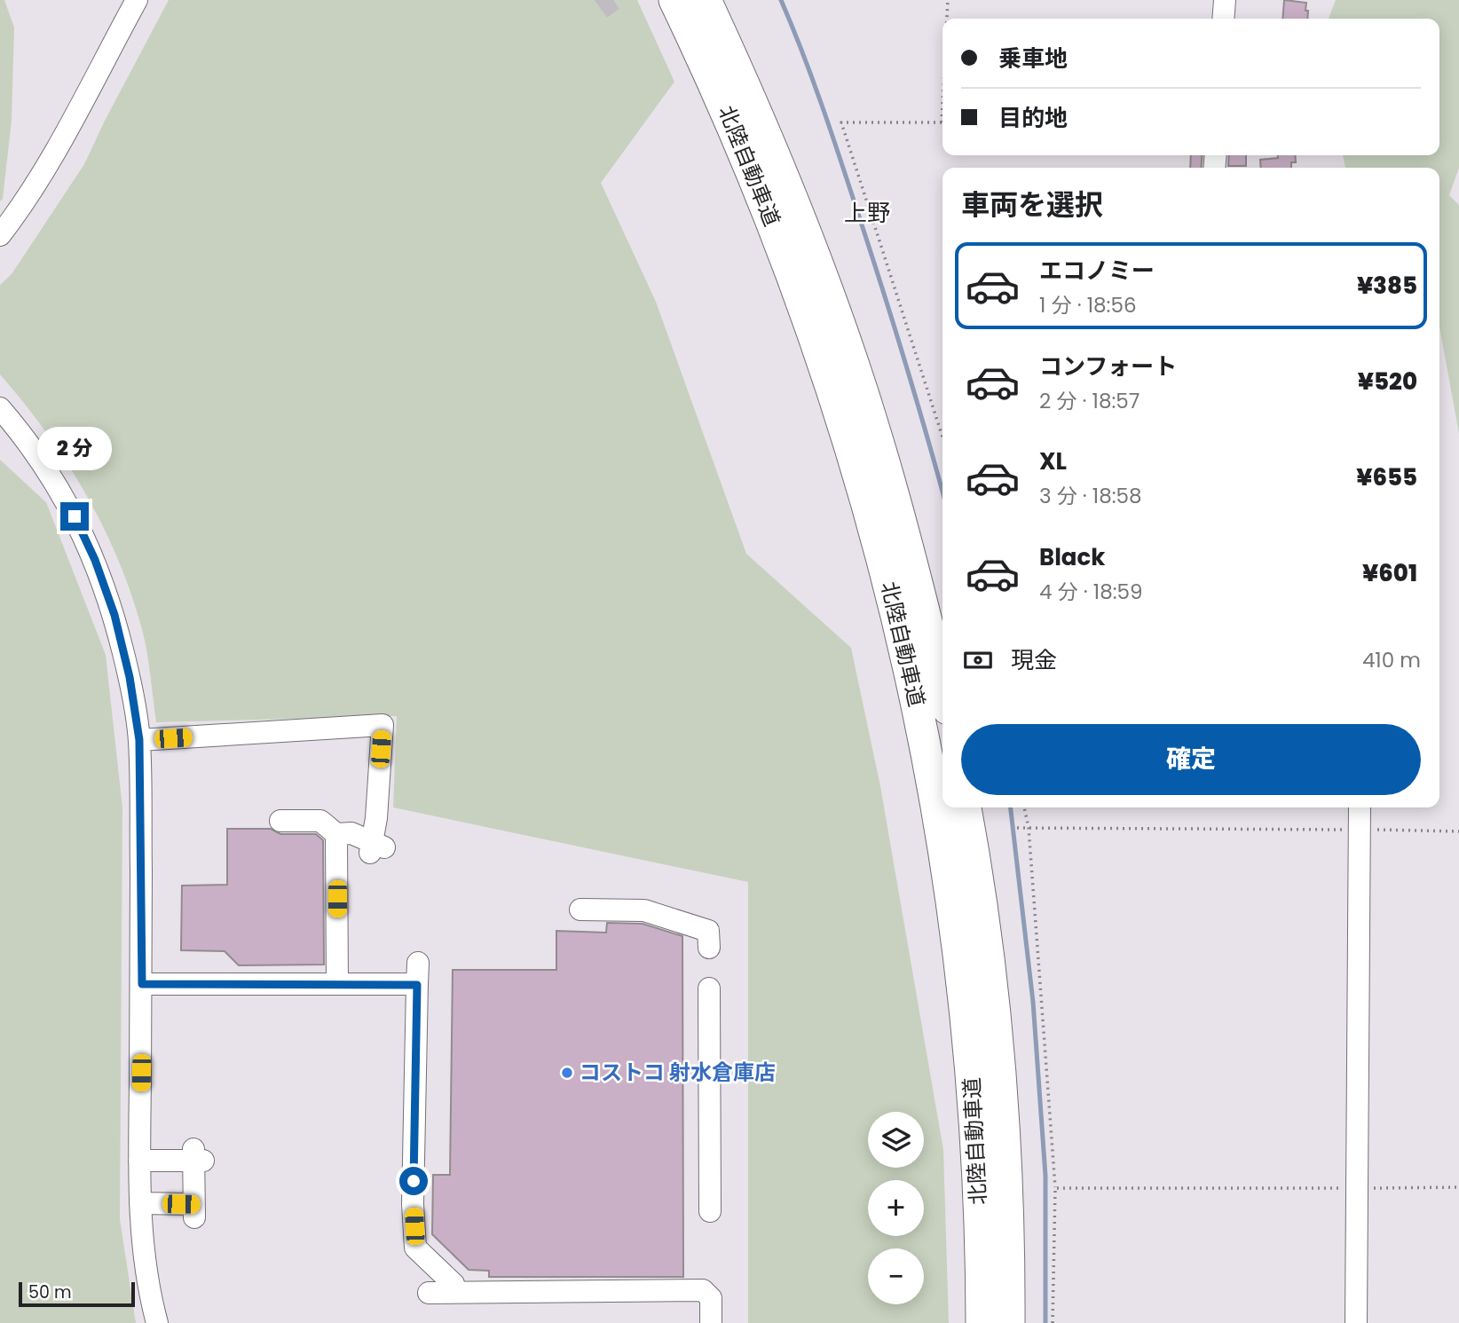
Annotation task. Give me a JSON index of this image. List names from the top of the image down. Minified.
{"streets":{"highway":["北陸自動車道"]},"districts":["上野"],"places":["コストコ 射水倉庫店"],"scale_bar":"50 m","page":{"banner":["乗車地","目的地"],"heading":"車両を選択","list":[{"name":"エコノミー","note":"1 分 · 18:56","value":"¥385"},{"name":"コンフォート","note":"2 分 · 18:57","value":"¥520"},{"name":"XL","note":"3 分 · 18:58","value":"¥655"},{"name":"Black","note":"4 分 · 18:59","value":"¥601"}],"bubble":"2 分","pay":["現金","410 m"],"buttons":"確定","map_buttons":["+","−"],"scale":"50 m"}}
